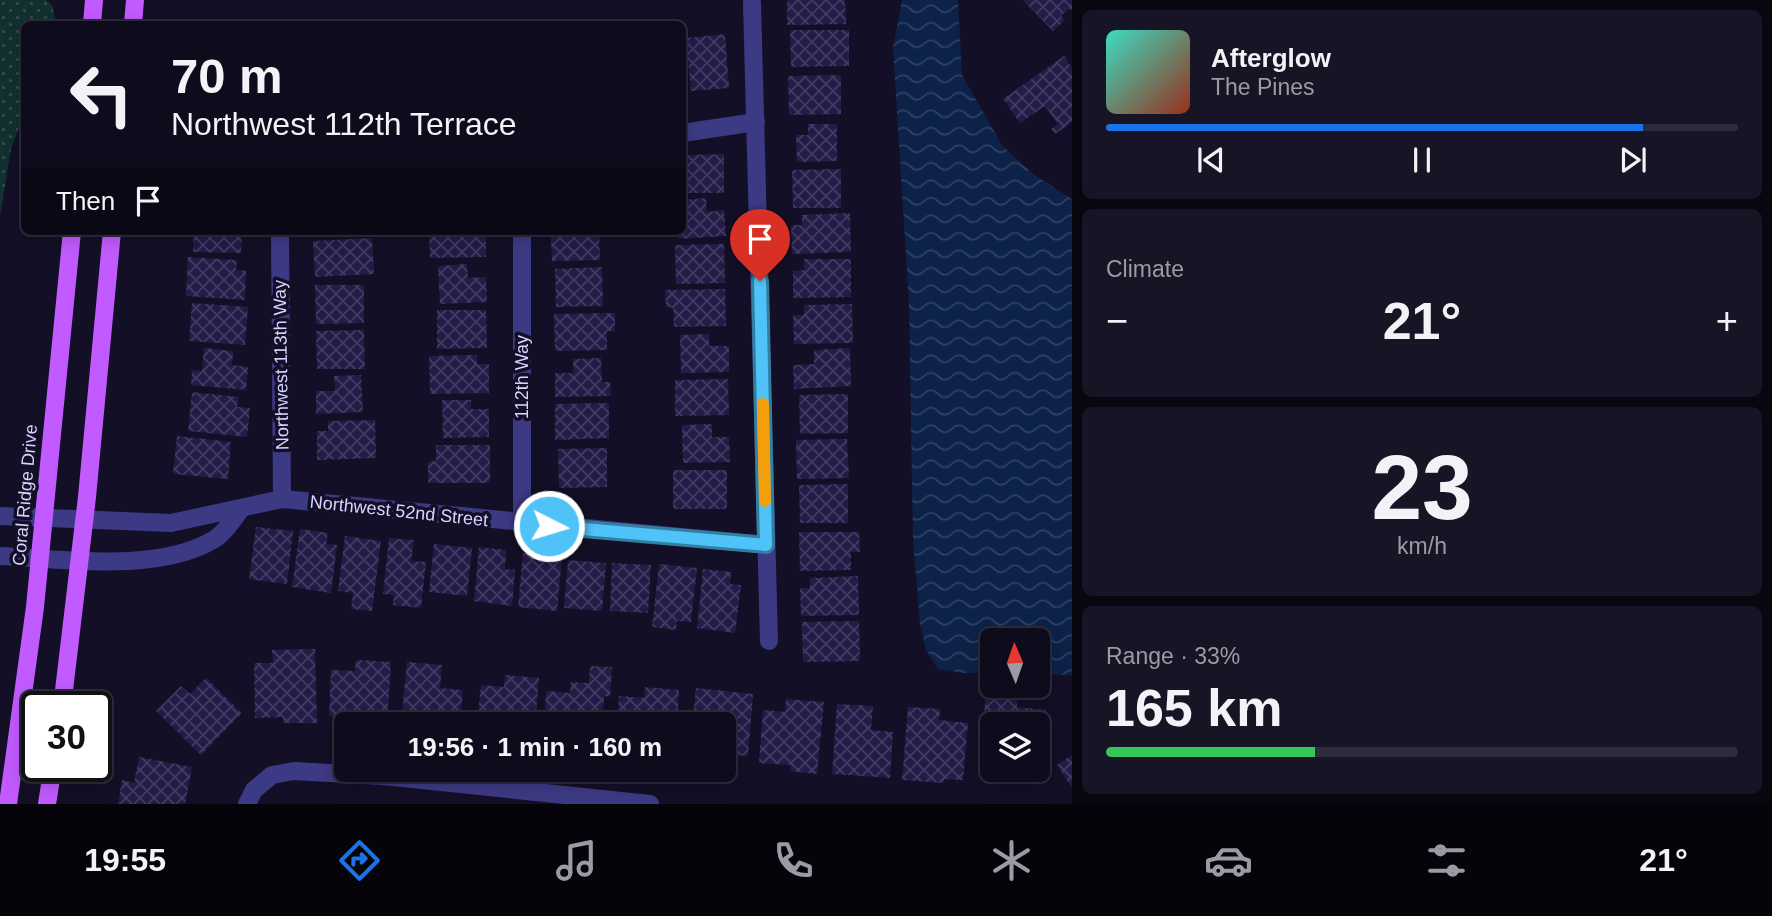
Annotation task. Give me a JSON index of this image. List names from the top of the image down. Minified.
{"streets":{"main road":["Coral Ridge Drive"],"street":["Northwest 113th Way","112th Way","Northwest 52nd Street"]},"crossings":[["Northwest 113th Way","Northwest 52nd Street"],["112th Way","Northwest 52nd Street"],["Coral Ridge Drive","Northwest 52nd Street"]],"north":"top","page":{"turn":["70 m","Northwest 112th Terrace"],"song":["Afterglow","The Pines"],"then":"Then","tile":["Climate",["23","km/h"],["Range · 33%","165 km"]],"heat":["−","21°","+"],"limit":"30","trip":"19:56 · 1 min · 160 m","tabs":["19:55","21°"]}}
